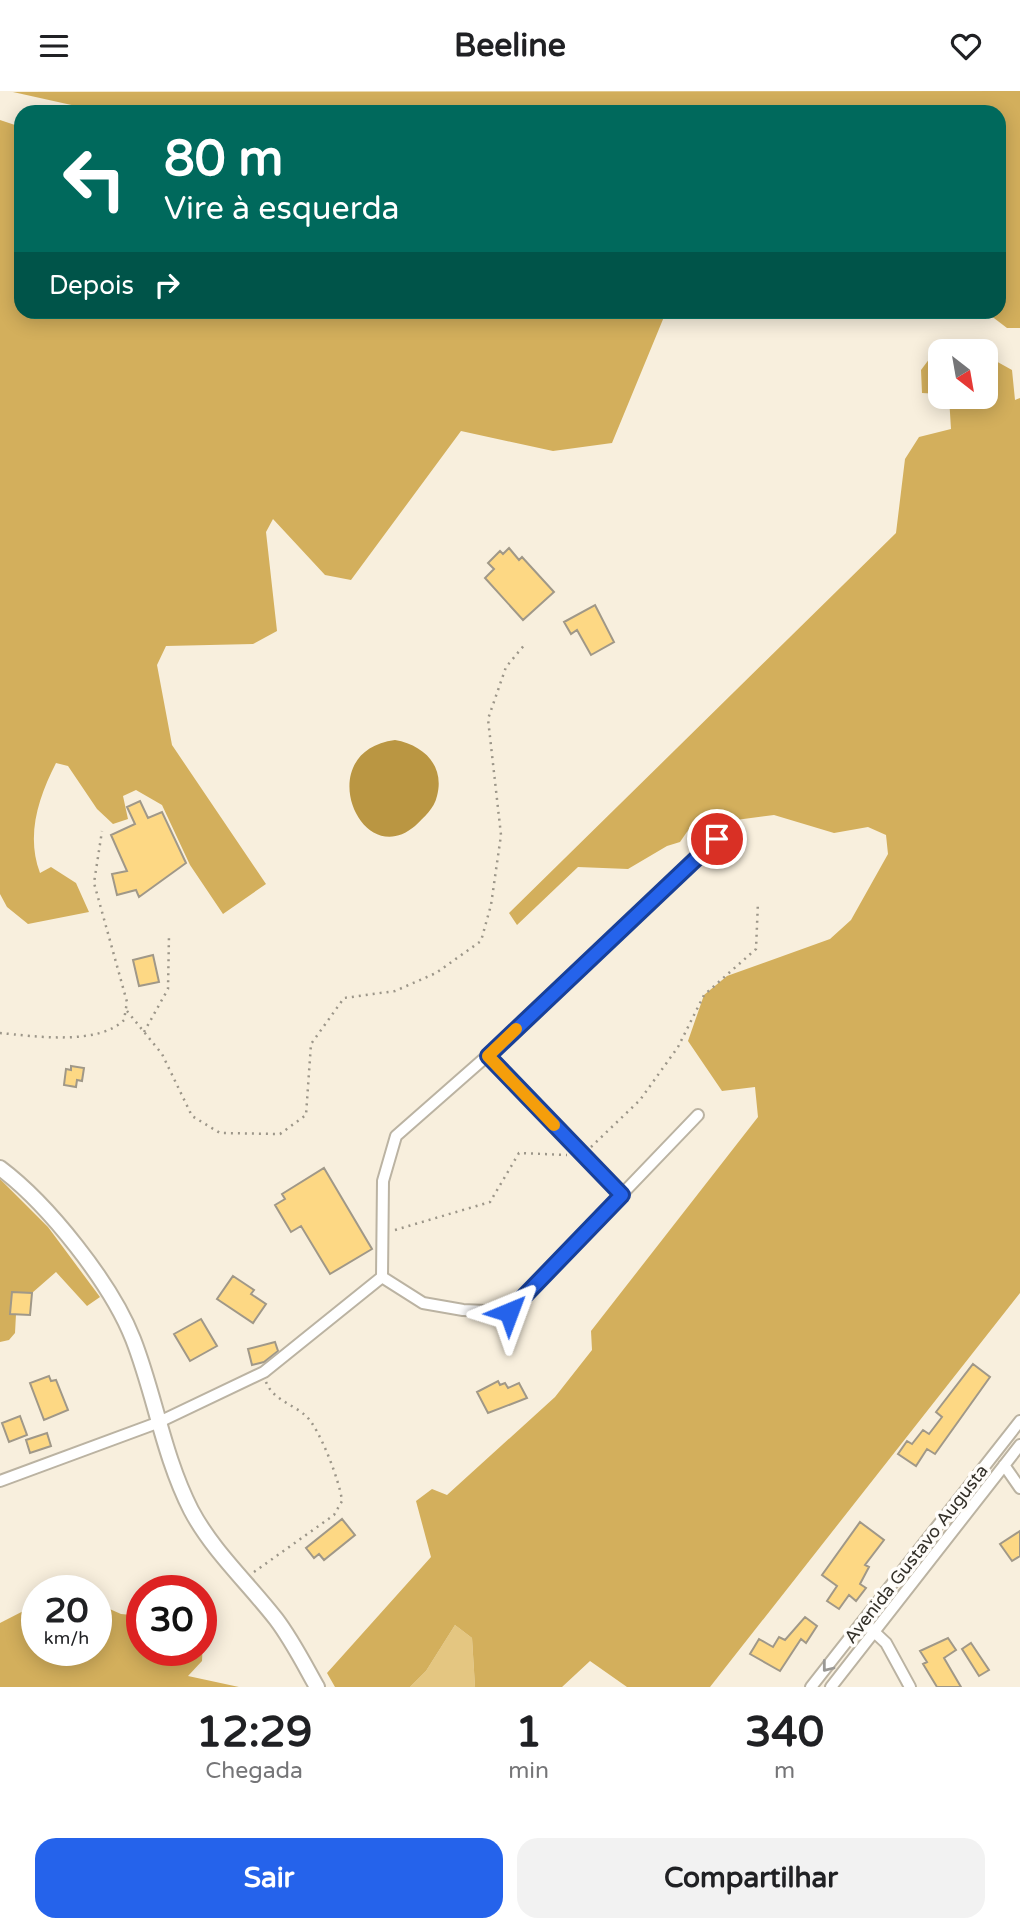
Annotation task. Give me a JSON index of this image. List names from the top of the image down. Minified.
{"streets":{"street":["Avenida Gustavo Augusta"]},"north":"bottom right","page":{"header":"Beeline","turn":["80 m","Vire à esquerda"],"then":"Depois","speed":"20 km/h","limit":"30","eta":["12:29","Chegada","1","min","340","m"],"buttons":["Sair","Compartilhar"]}}
